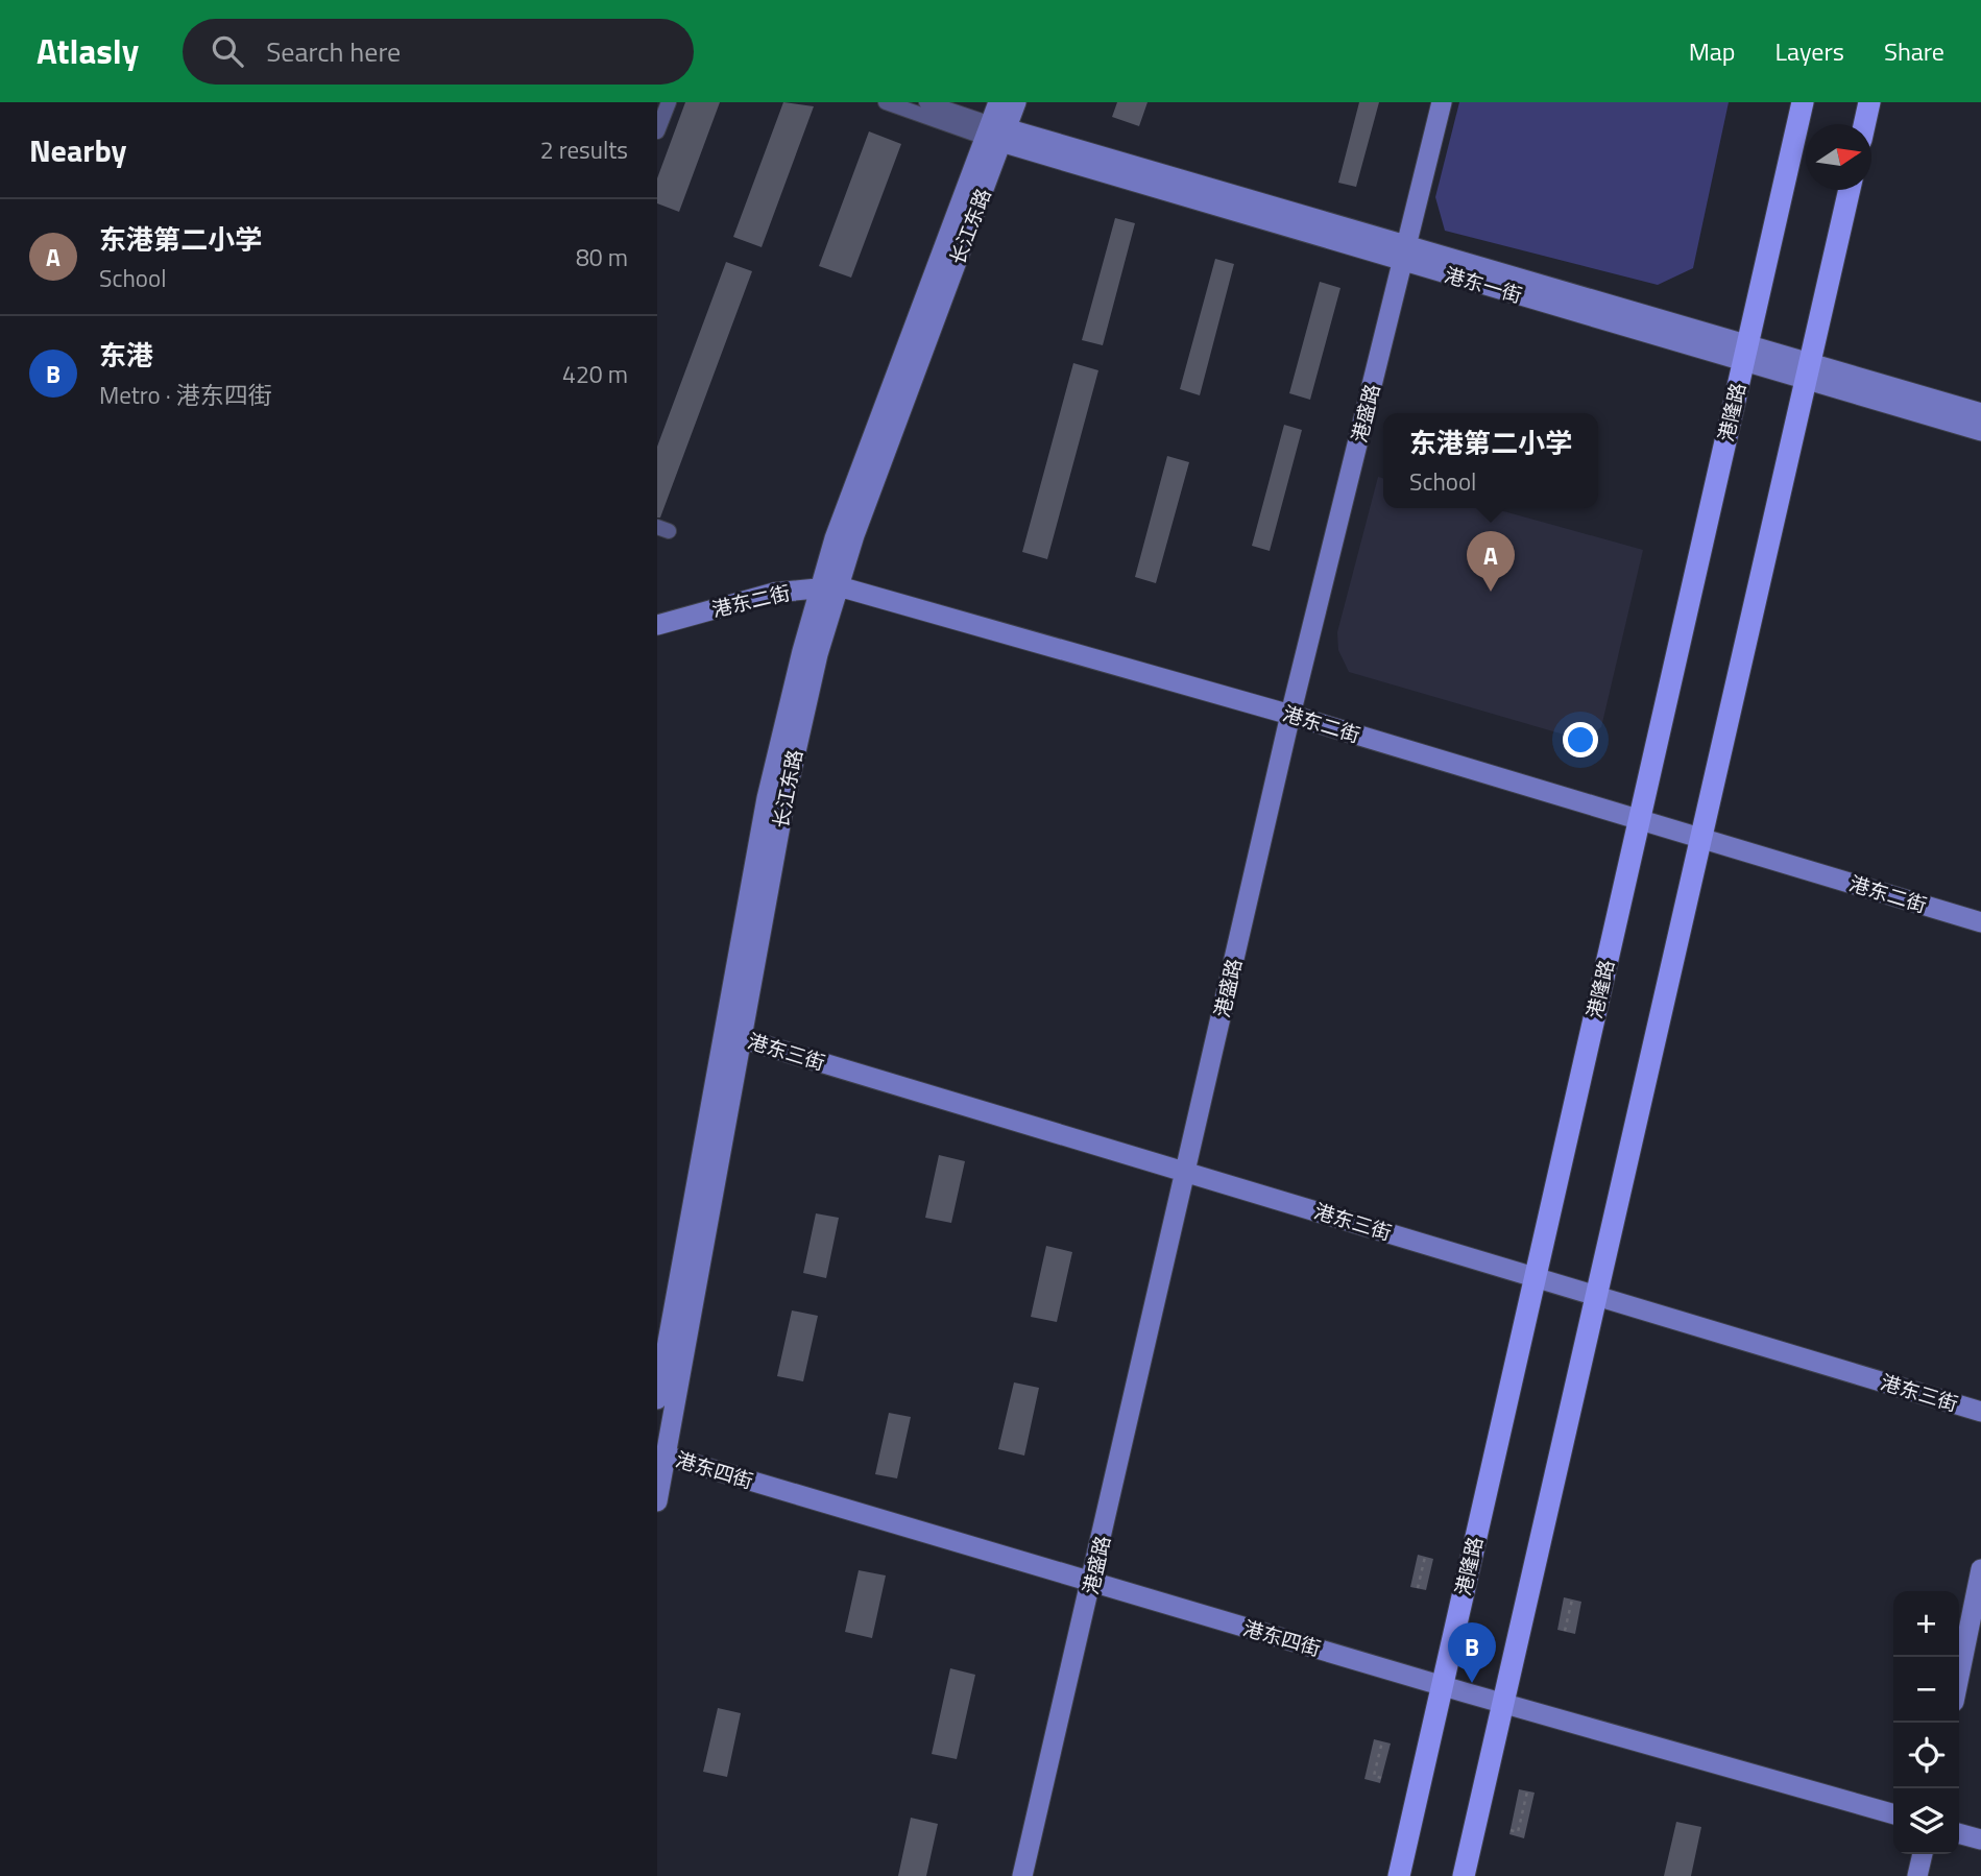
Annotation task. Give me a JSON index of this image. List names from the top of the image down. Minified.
{"streets":{"main road":["港隆路"],"street":["长江东路","港东一街","港盛路","港东二街","港东三街","港东四街"]},"crossings":[["长江东路","港东一街"],["长江东路","港东二街"],["长江东路","港东三街"],["长江东路","港东四街"],["港东一街","港隆路"],["港东一街","港盛路"],["港隆路","港东二街"],["港隆路","港东三街"],["港隆路","港东四街"],["港盛路","港东二街"],["港盛路","港东三街"],["港盛路","港东四街"]],"north":"right","page":{"header":"Atlasly","search":"Search here","nav":["Map","Layers","Share"],"heading":["Nearby","2 results"],"list":[{"mark":"A","name":"东港第二小学","note":"School","value":"80 m"},{"mark":"B","name":"东港","note":"Metro · 港东四街","value":"420 m"}],"popup":["东港第二小学","School"],"pins":["A","B"],"map_buttons":["+","−"]}}
